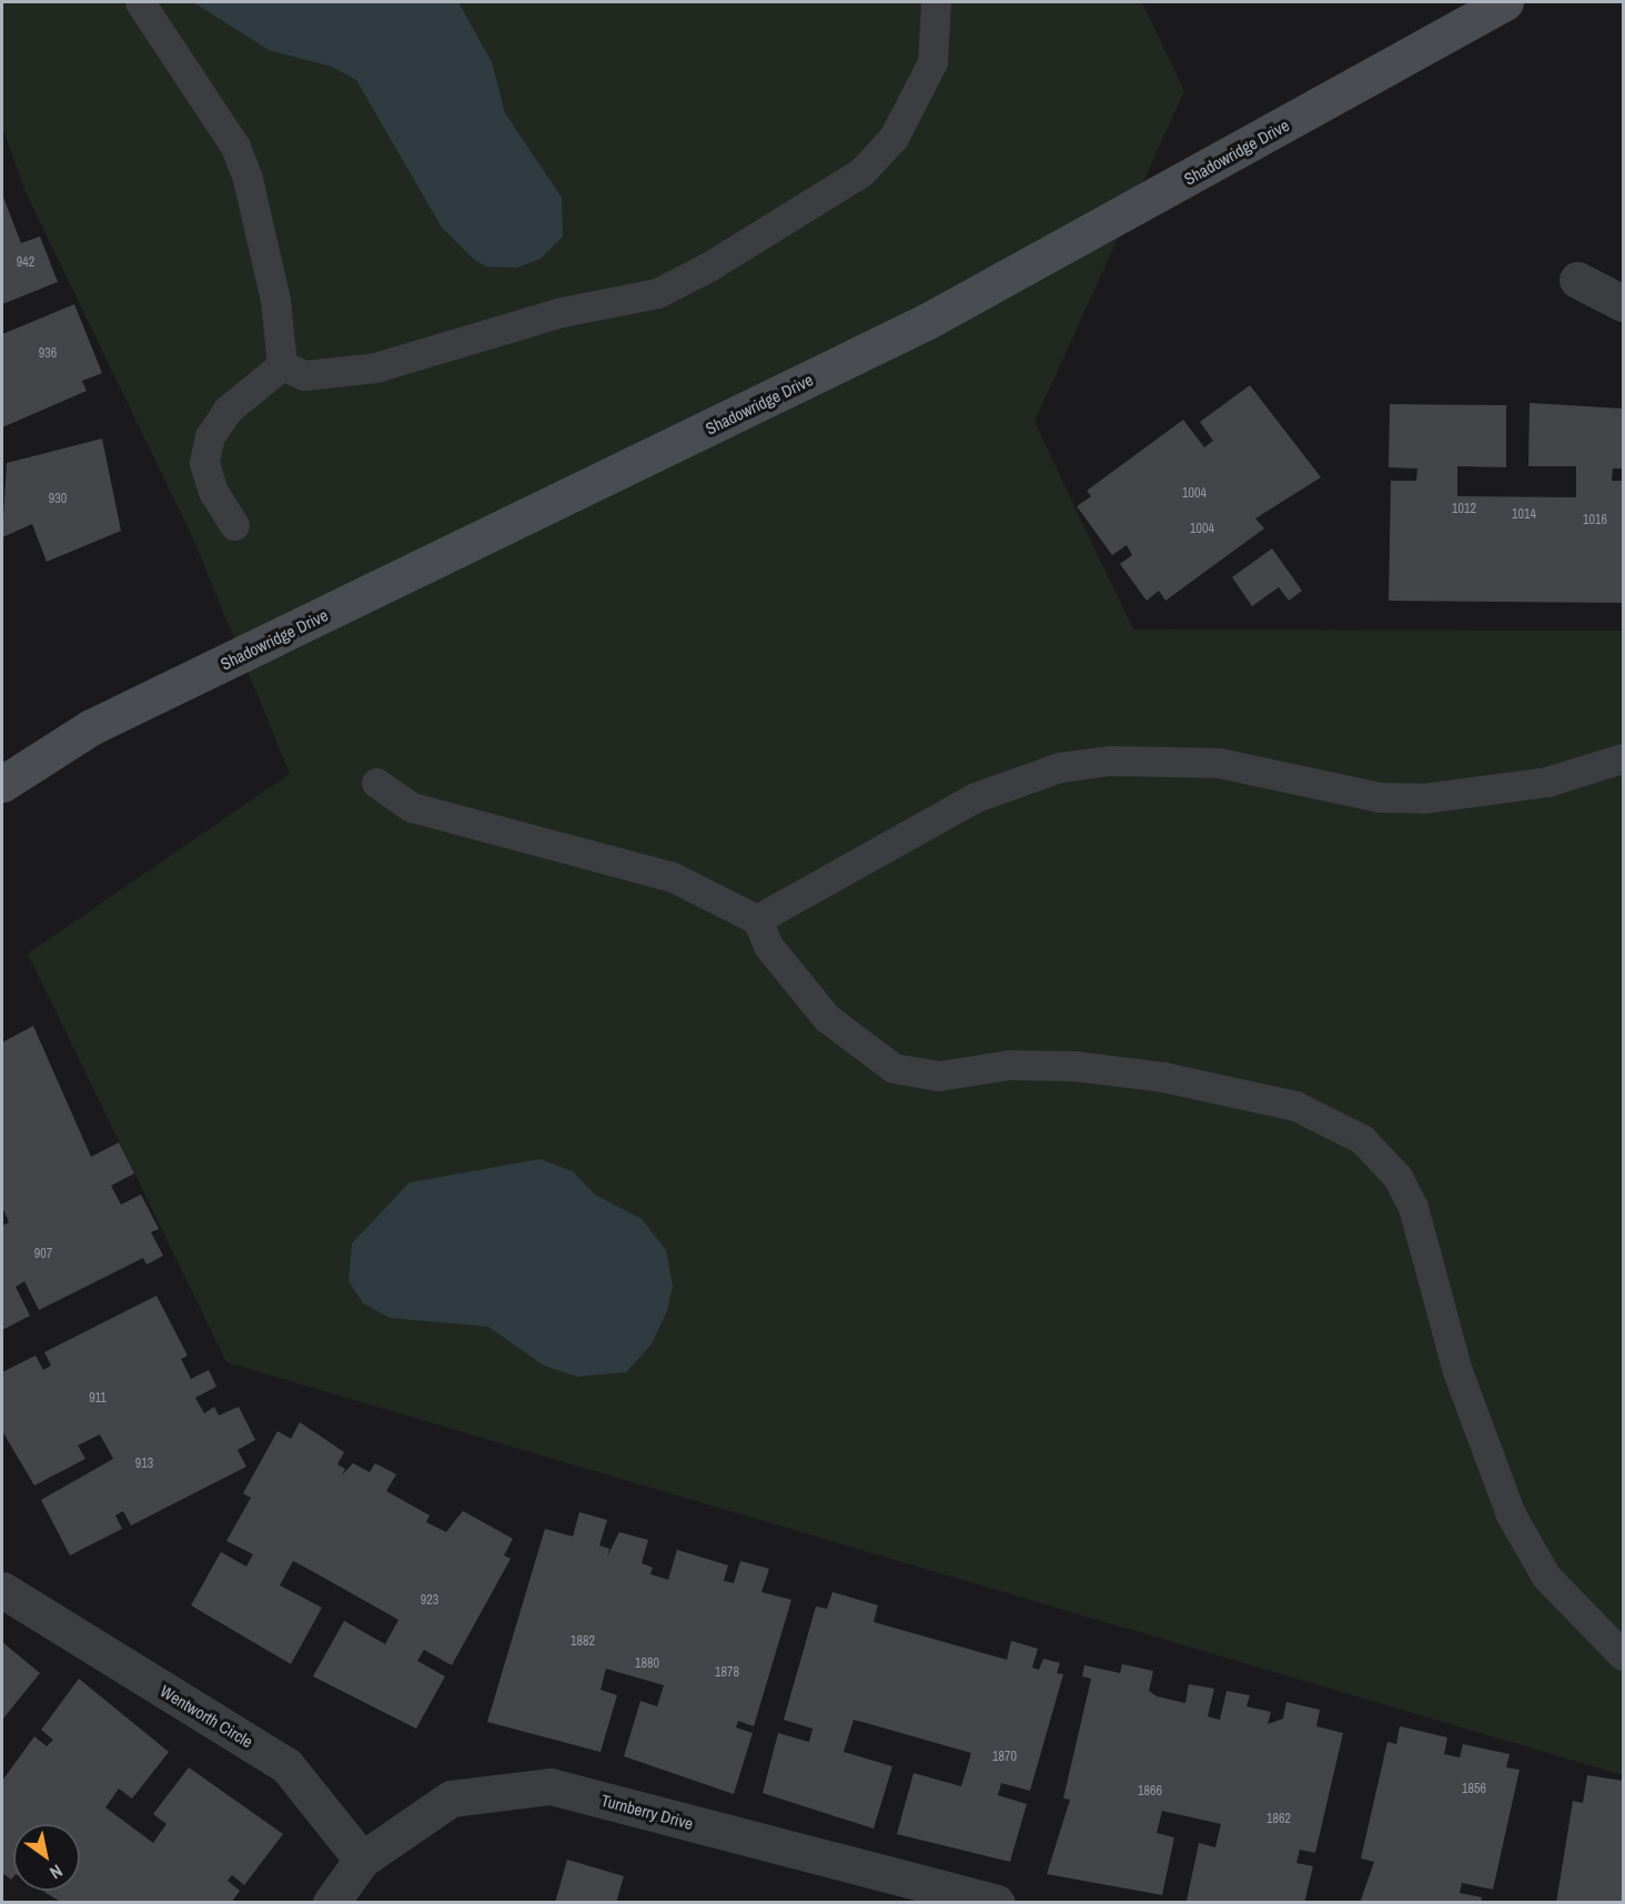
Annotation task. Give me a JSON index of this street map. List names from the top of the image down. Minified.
{"streets":{"main road":["Shadowridge Drive"],"street":["Wentworth Circle","Turnberry Drive"]},"crossings":[["Wentworth Circle","Turnberry Drive"]],"house_numbers":["942","936","1004","930","1012","1014","1016","1004","907","911","913","923","1882","1880","1878","1870","1856","1866","1862"],"north":"bottom right"}
